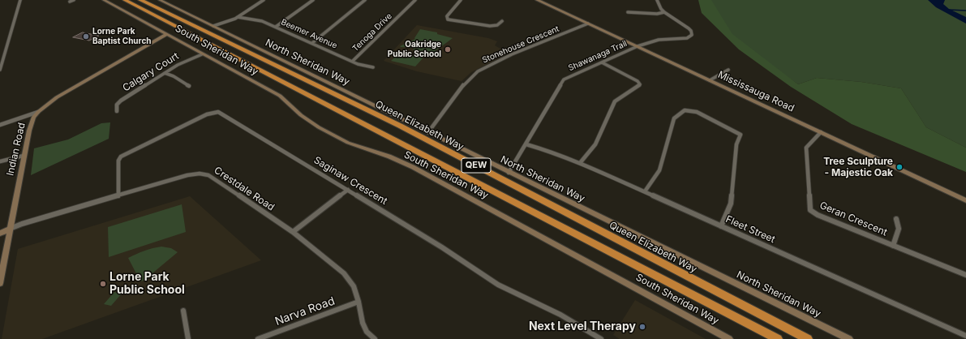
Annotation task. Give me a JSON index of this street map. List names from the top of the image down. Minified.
{"streets":{"highway":["Queen Elizabeth Way","QEW"],"street":["Tenoga Drive","Beemer Avenue","Stonehouse Crescent","South Sheridan Way","Shawanaga Trail","North Sheridan Way","Calgary Court","Mississauga Road","Indian Road","Saginaw Crescent","Crestdale Road","Geran Crescent","Fleet Street","Narva Road"]},"crossings":[["Tenoga Drive","Beemer Avenue"],["Stonehouse Crescent","North Sheridan Way"],["Stonehouse Crescent","Mississauga Road"],["South Sheridan Way","Calgary Court"],["South Sheridan Way","Indian Road"],["Shawanaga Trail","North Sheridan Way"],["Shawanaga Trail","Mississauga Road"],["Shawanaga Trail","Fleet Street"],["Mississauga Road","Geran Crescent"],["Indian Road","Crestdale Road"],["Saginaw Crescent","Crestdale Road"],["Crestdale Road","Narva Road"]],"places":["Lorne Park Baptist Church","Oakridge Public School","Tree Sculpture - Majestic Oak","Lorne Park Public School","Next Level Therapy"]}
